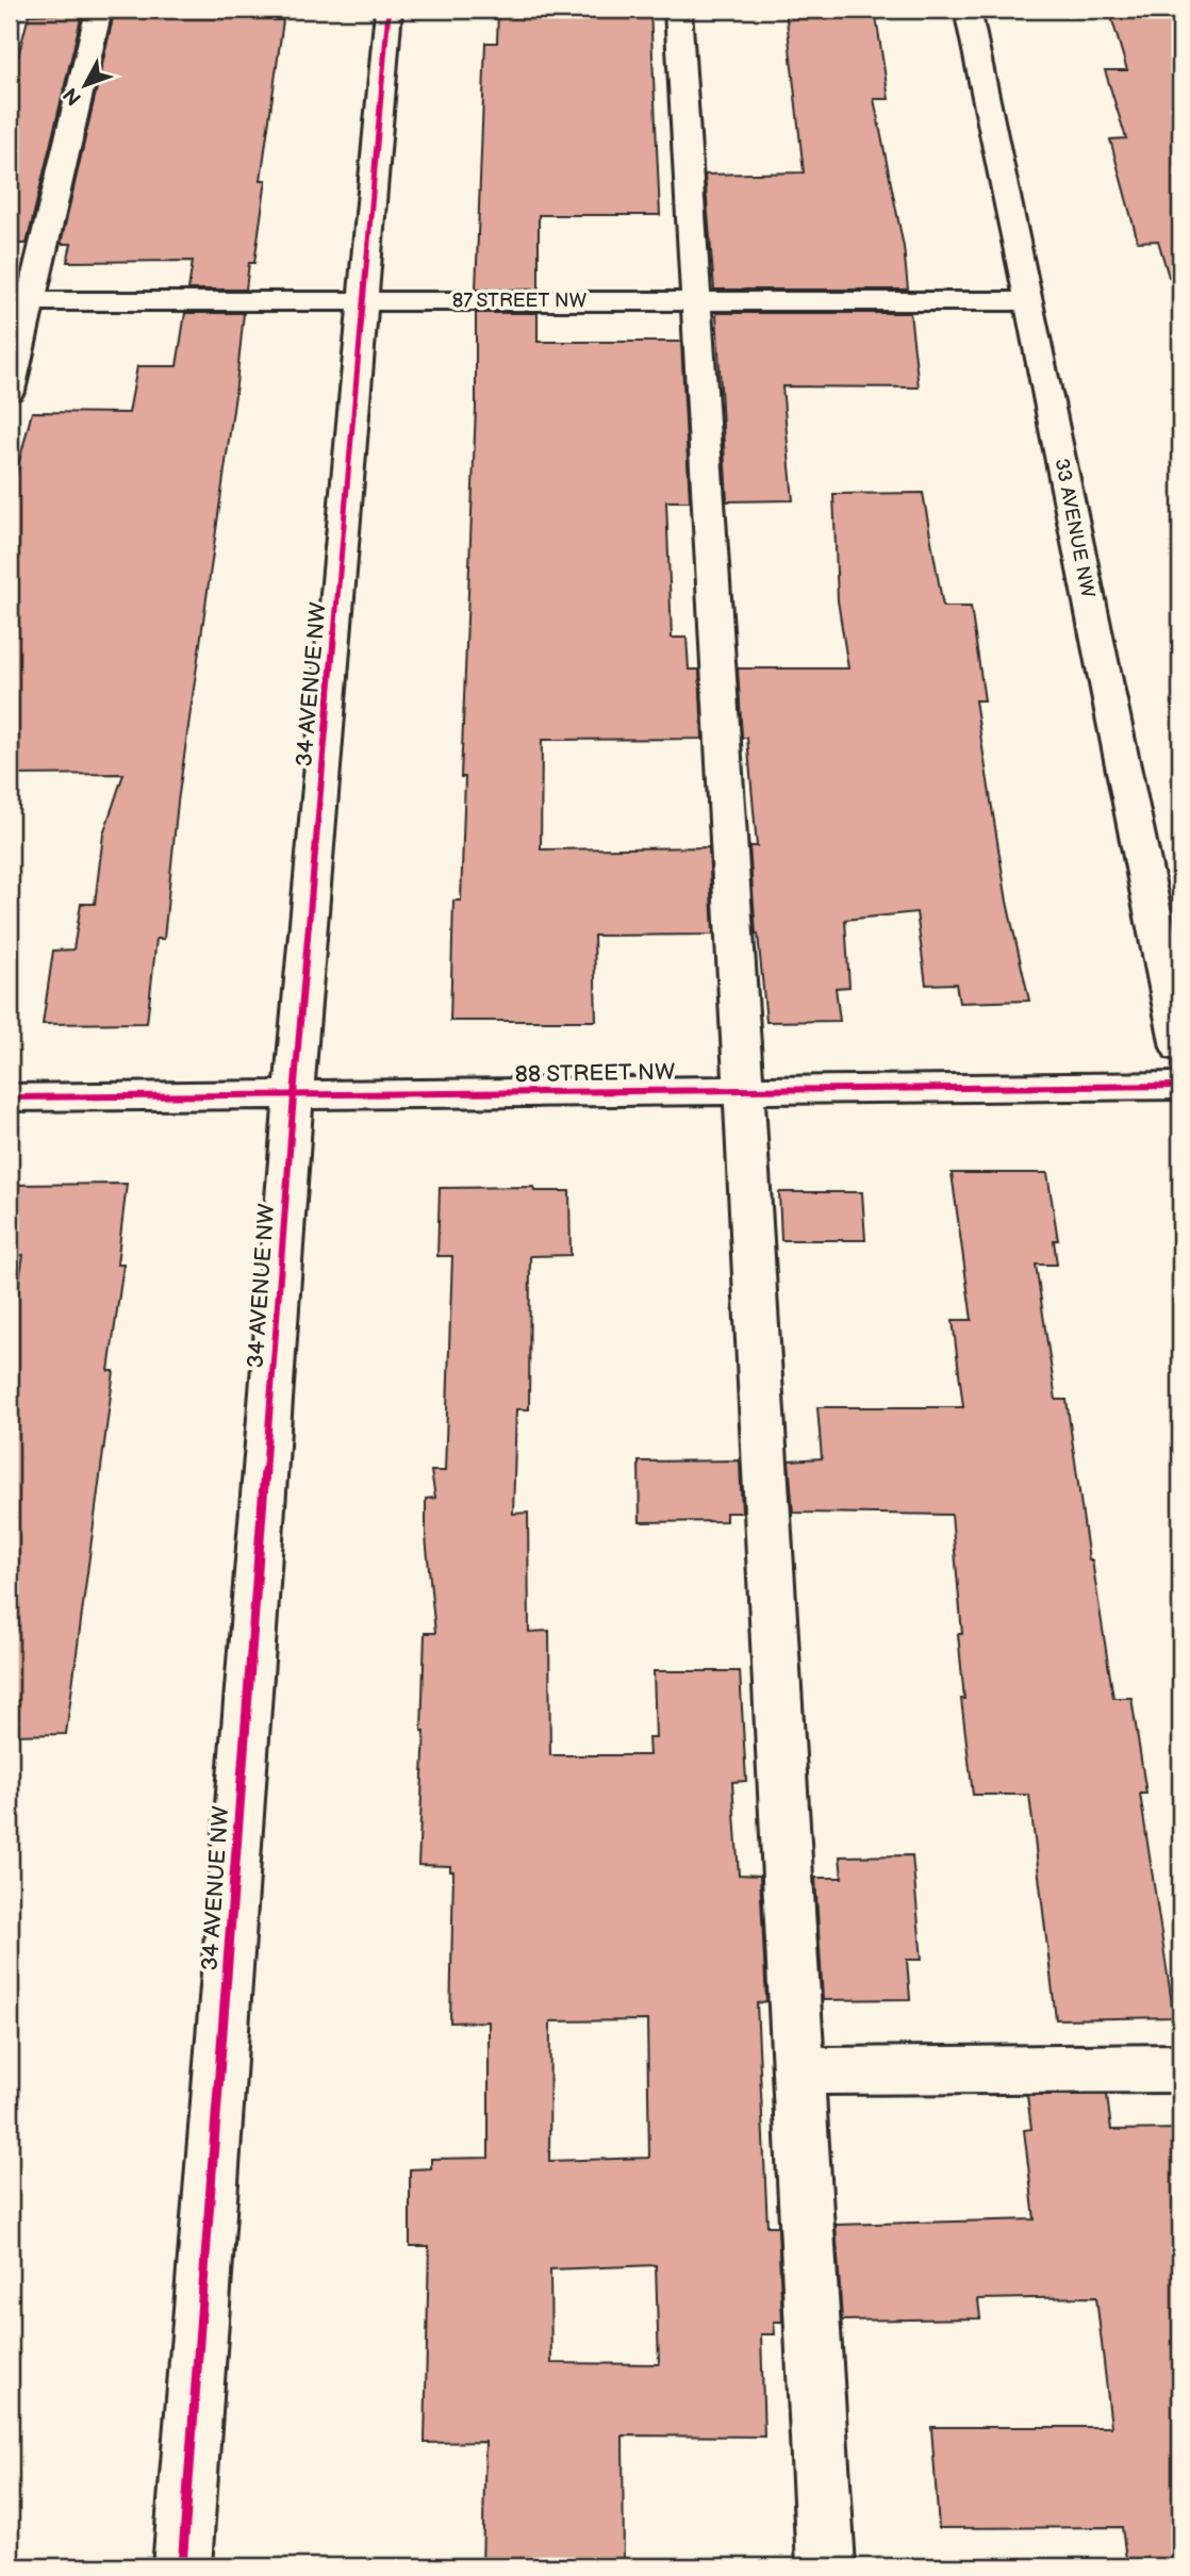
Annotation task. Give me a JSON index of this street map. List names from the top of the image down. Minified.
{"streets":{"street":["87 STREET NW","33 AVENUE NW","34 AVENUE NW","88 STREET NW"]},"crossings":[["87 STREET NW","33 AVENUE NW"],["87 STREET NW","34 AVENUE NW"],["34 AVENUE NW","88 STREET NW"]],"north":"bottom left"}
